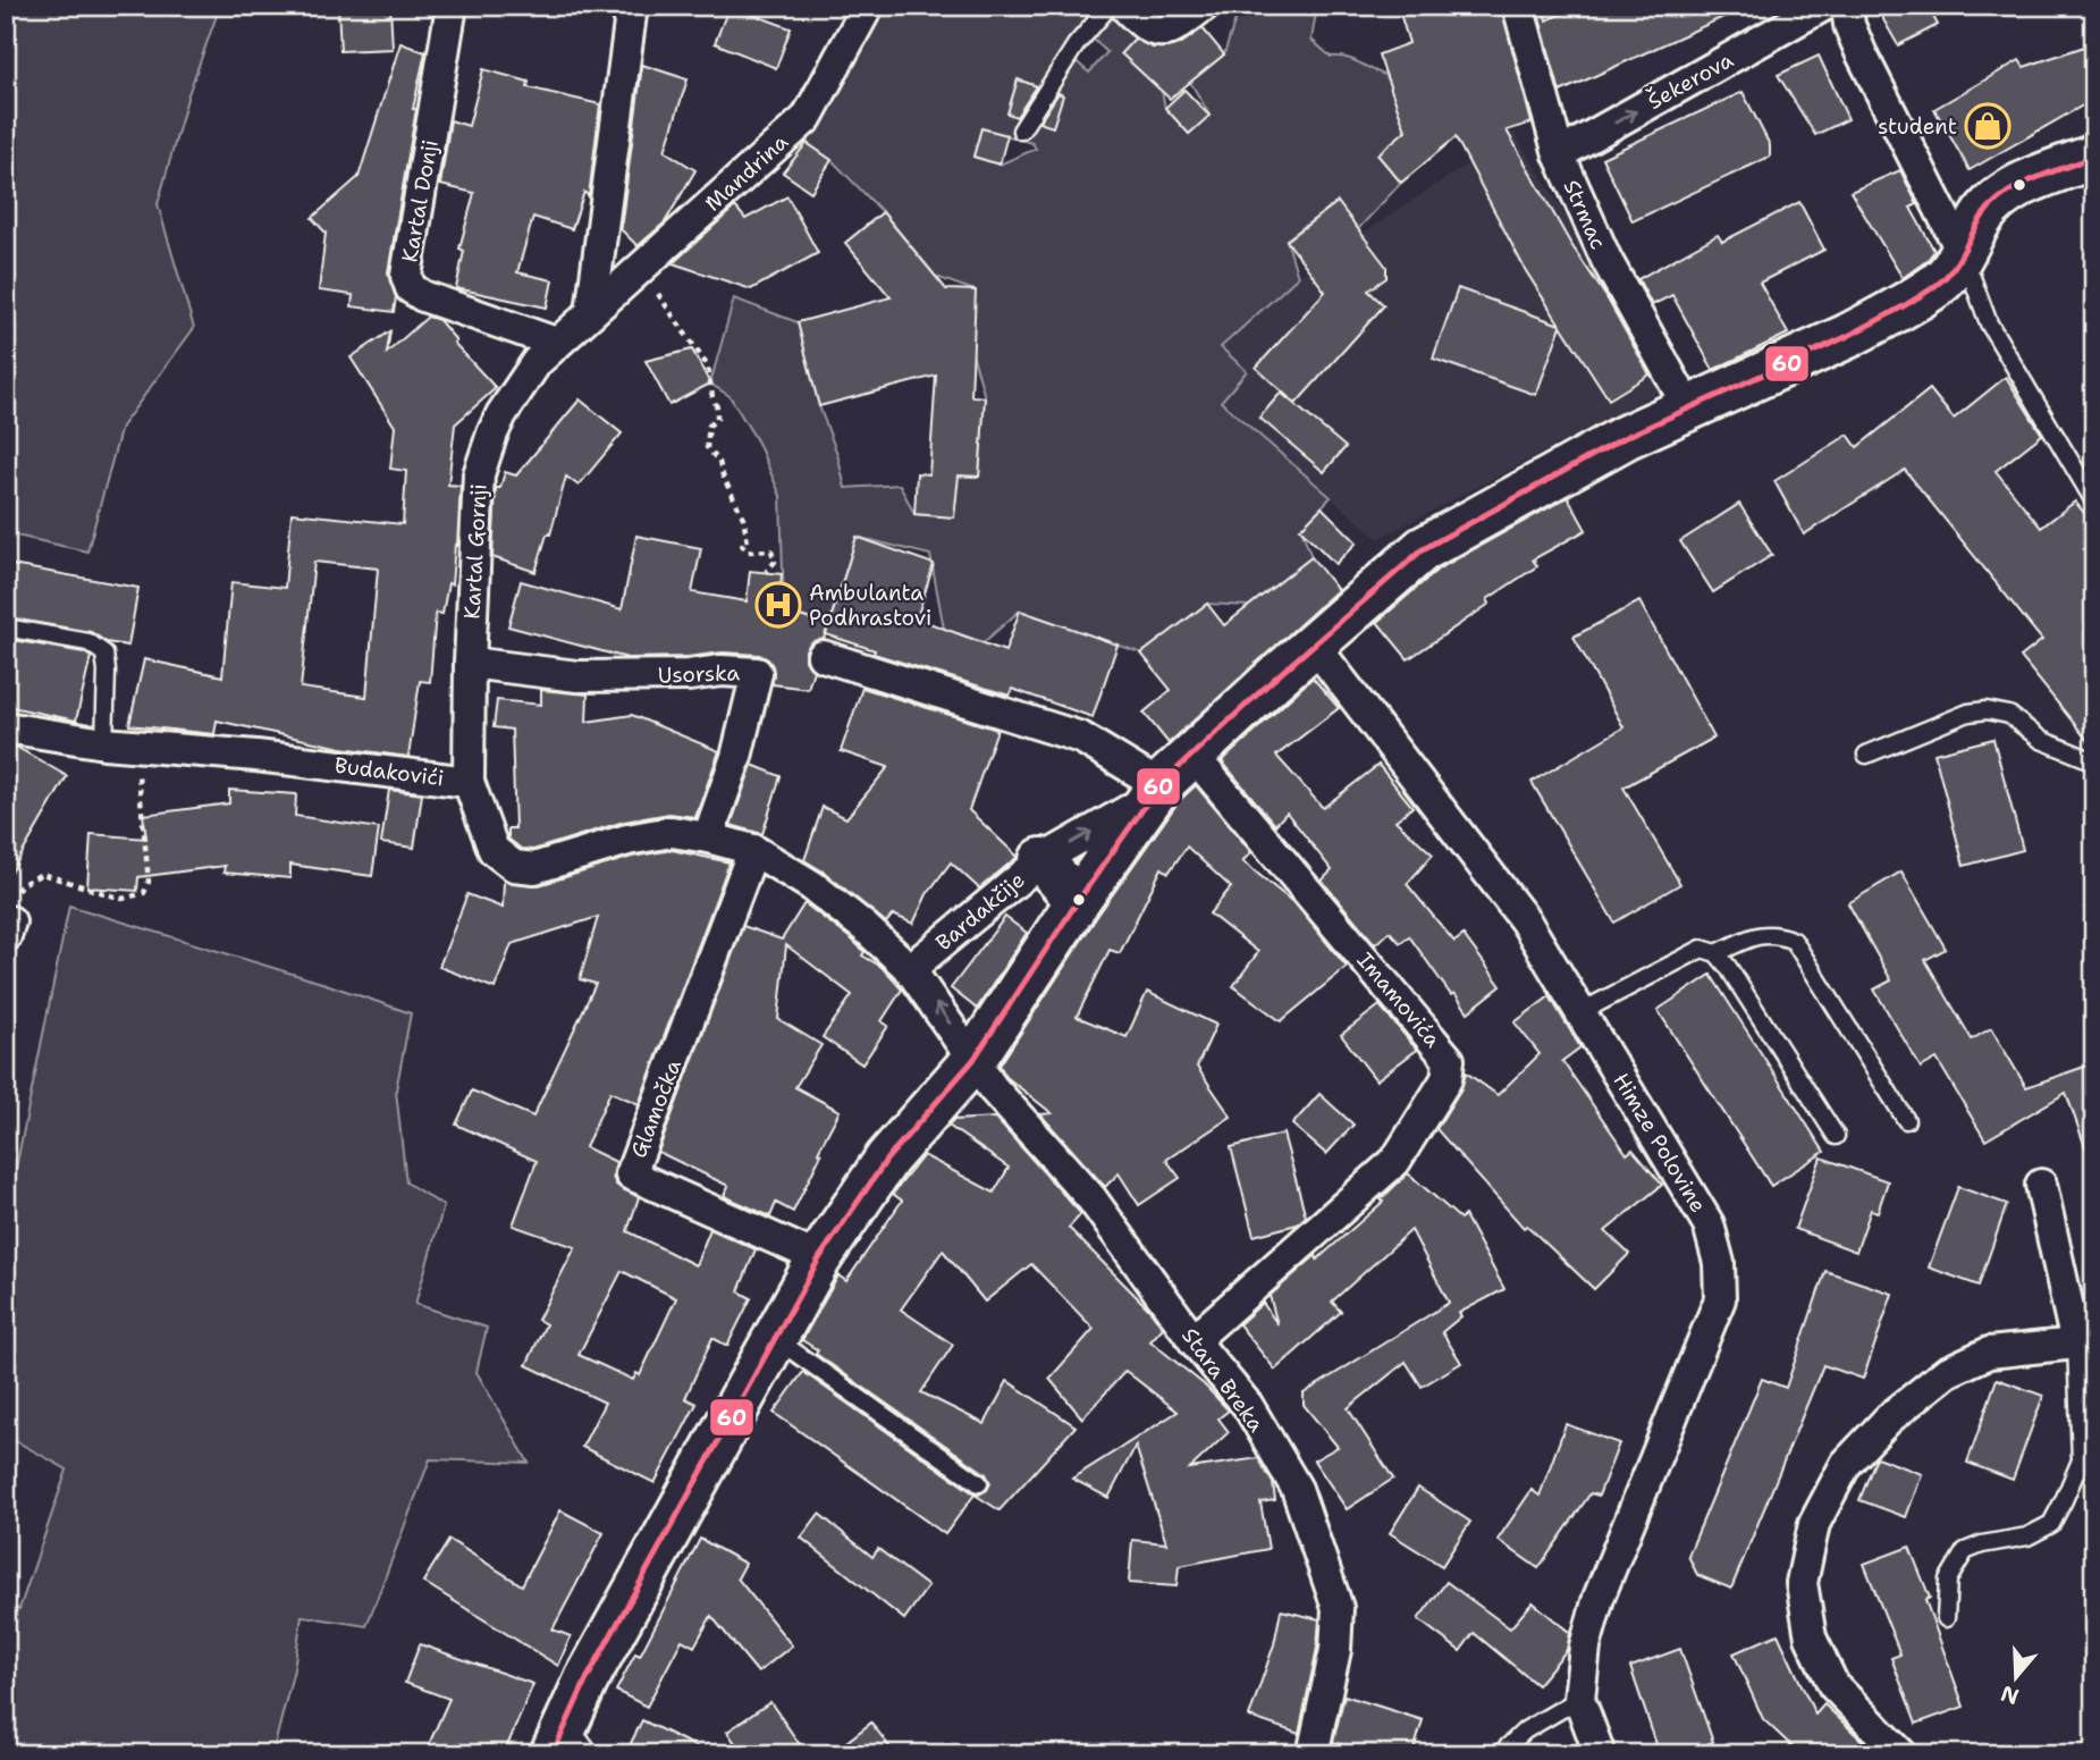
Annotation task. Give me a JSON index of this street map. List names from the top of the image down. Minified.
{"streets":{"street":["Šekerova","Mandrina","Kartal Donji","Strmac","Kartal Gornji","Usorska","Budakovići","Bardakčije","Imamovića","Glamočka","Himze Polovine","Stara Breka"]},"crossings":[["Šekerova","Strmac"],["Mandrina","Kartal Gornji"],["Kartal Donji","Kartal Gornji"],["Strmac","Bardakčije"],["Kartal Gornji","Usorska"],["Kartal Gornji","Budakovići"],["Usorska","Budakovići"],["Budakovići","Bardakčije"],["Budakovići","Glamočka"],["Bardakčije","Imamovića"],["Bardakčije","Glamočka"],["Bardakčije","Himze Polovine"],["Bardakčije","Stara Breka"],["Imamovića","Stara Breka"]],"one_way":["Šekerova"],"places":{"shop":["student"],"hospital":["Ambulanta Podhrastovi"]},"lines":["transit line 60"],"north":"bottom"}
